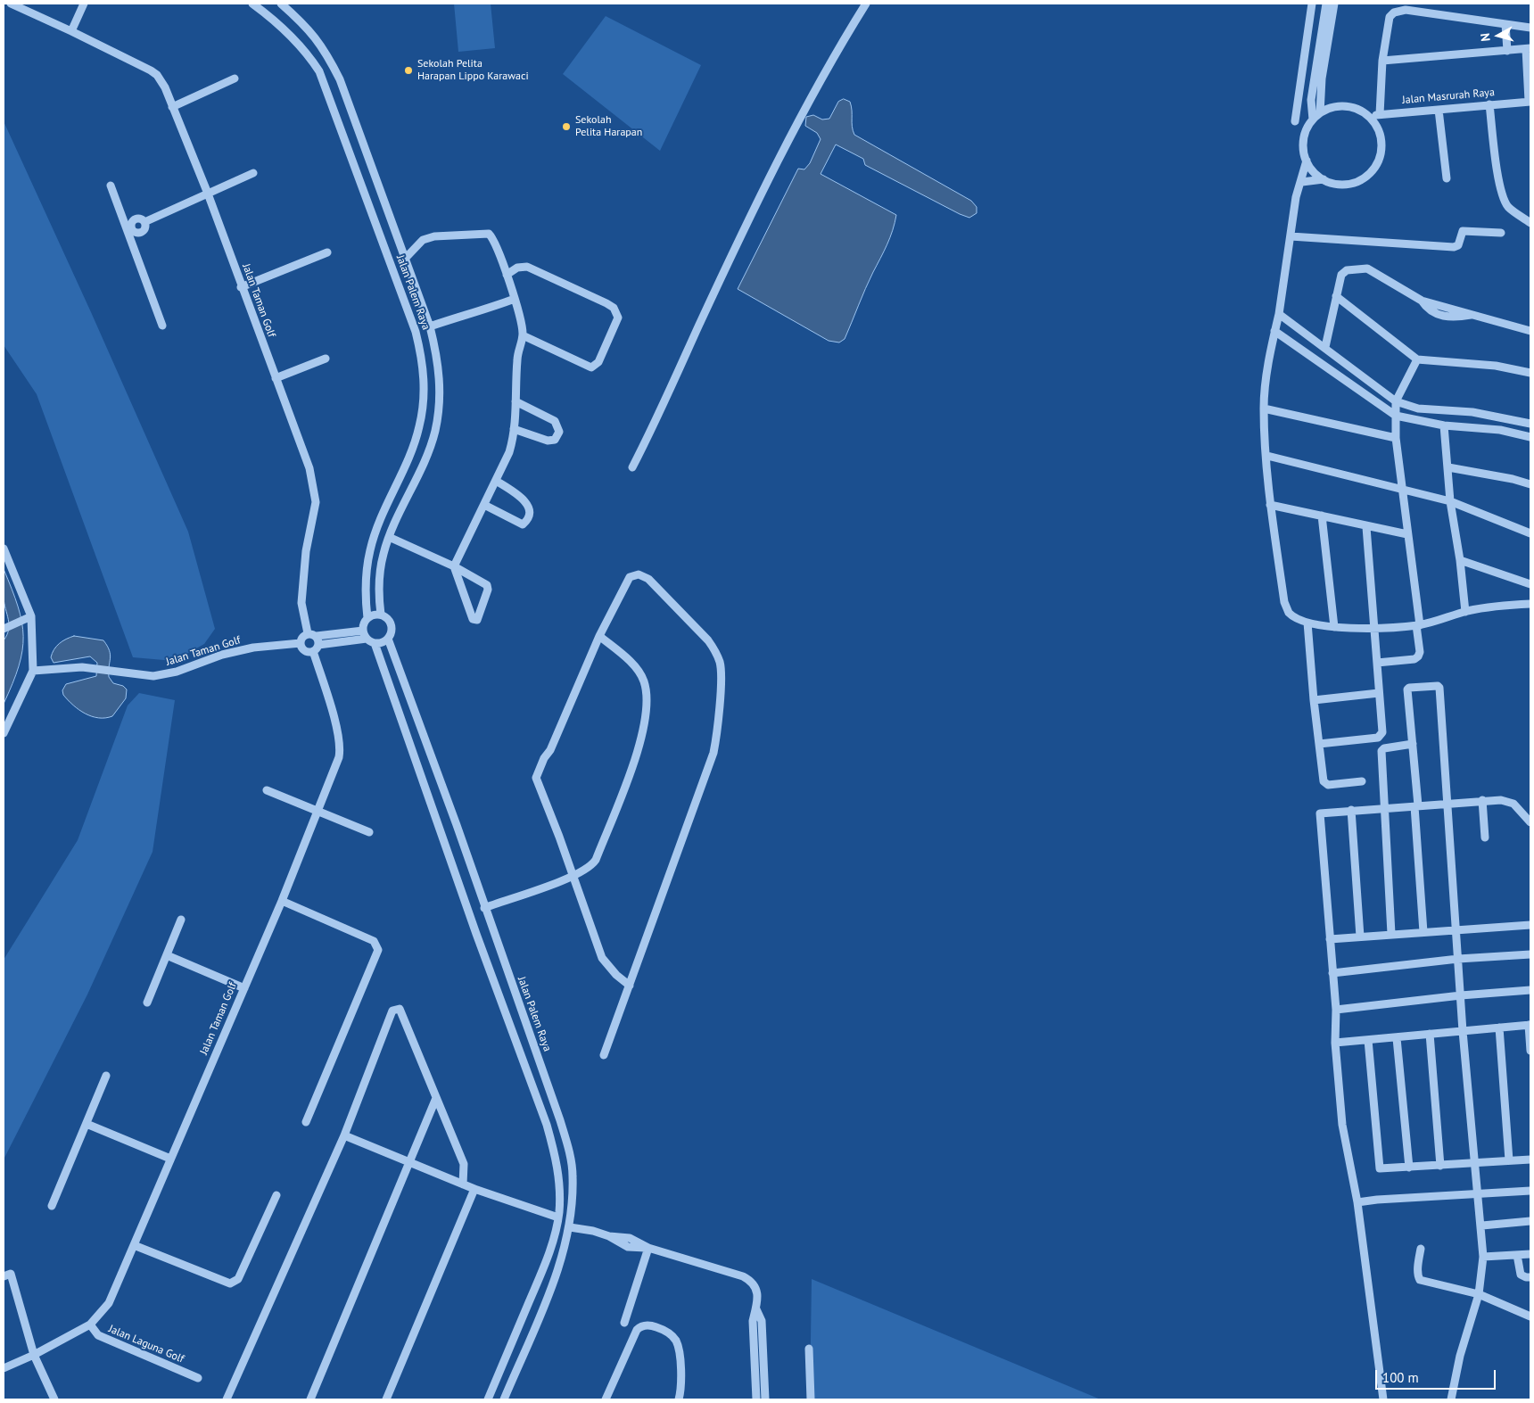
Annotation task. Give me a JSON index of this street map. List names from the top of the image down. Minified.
{"streets":{"street":["Jalan Masrurah Raya","Jalan Palem Raya","Jalan Taman Golf","Jalan Laguna Golf"]},"crossings":[["Jalan Taman Golf","Jalan Laguna Golf"]],"places":["Sekolah Pelita Harapan Lippo Karawaci","Sekolah Pelita Harapan"],"scale_bar":"100 m","north":"left"}
